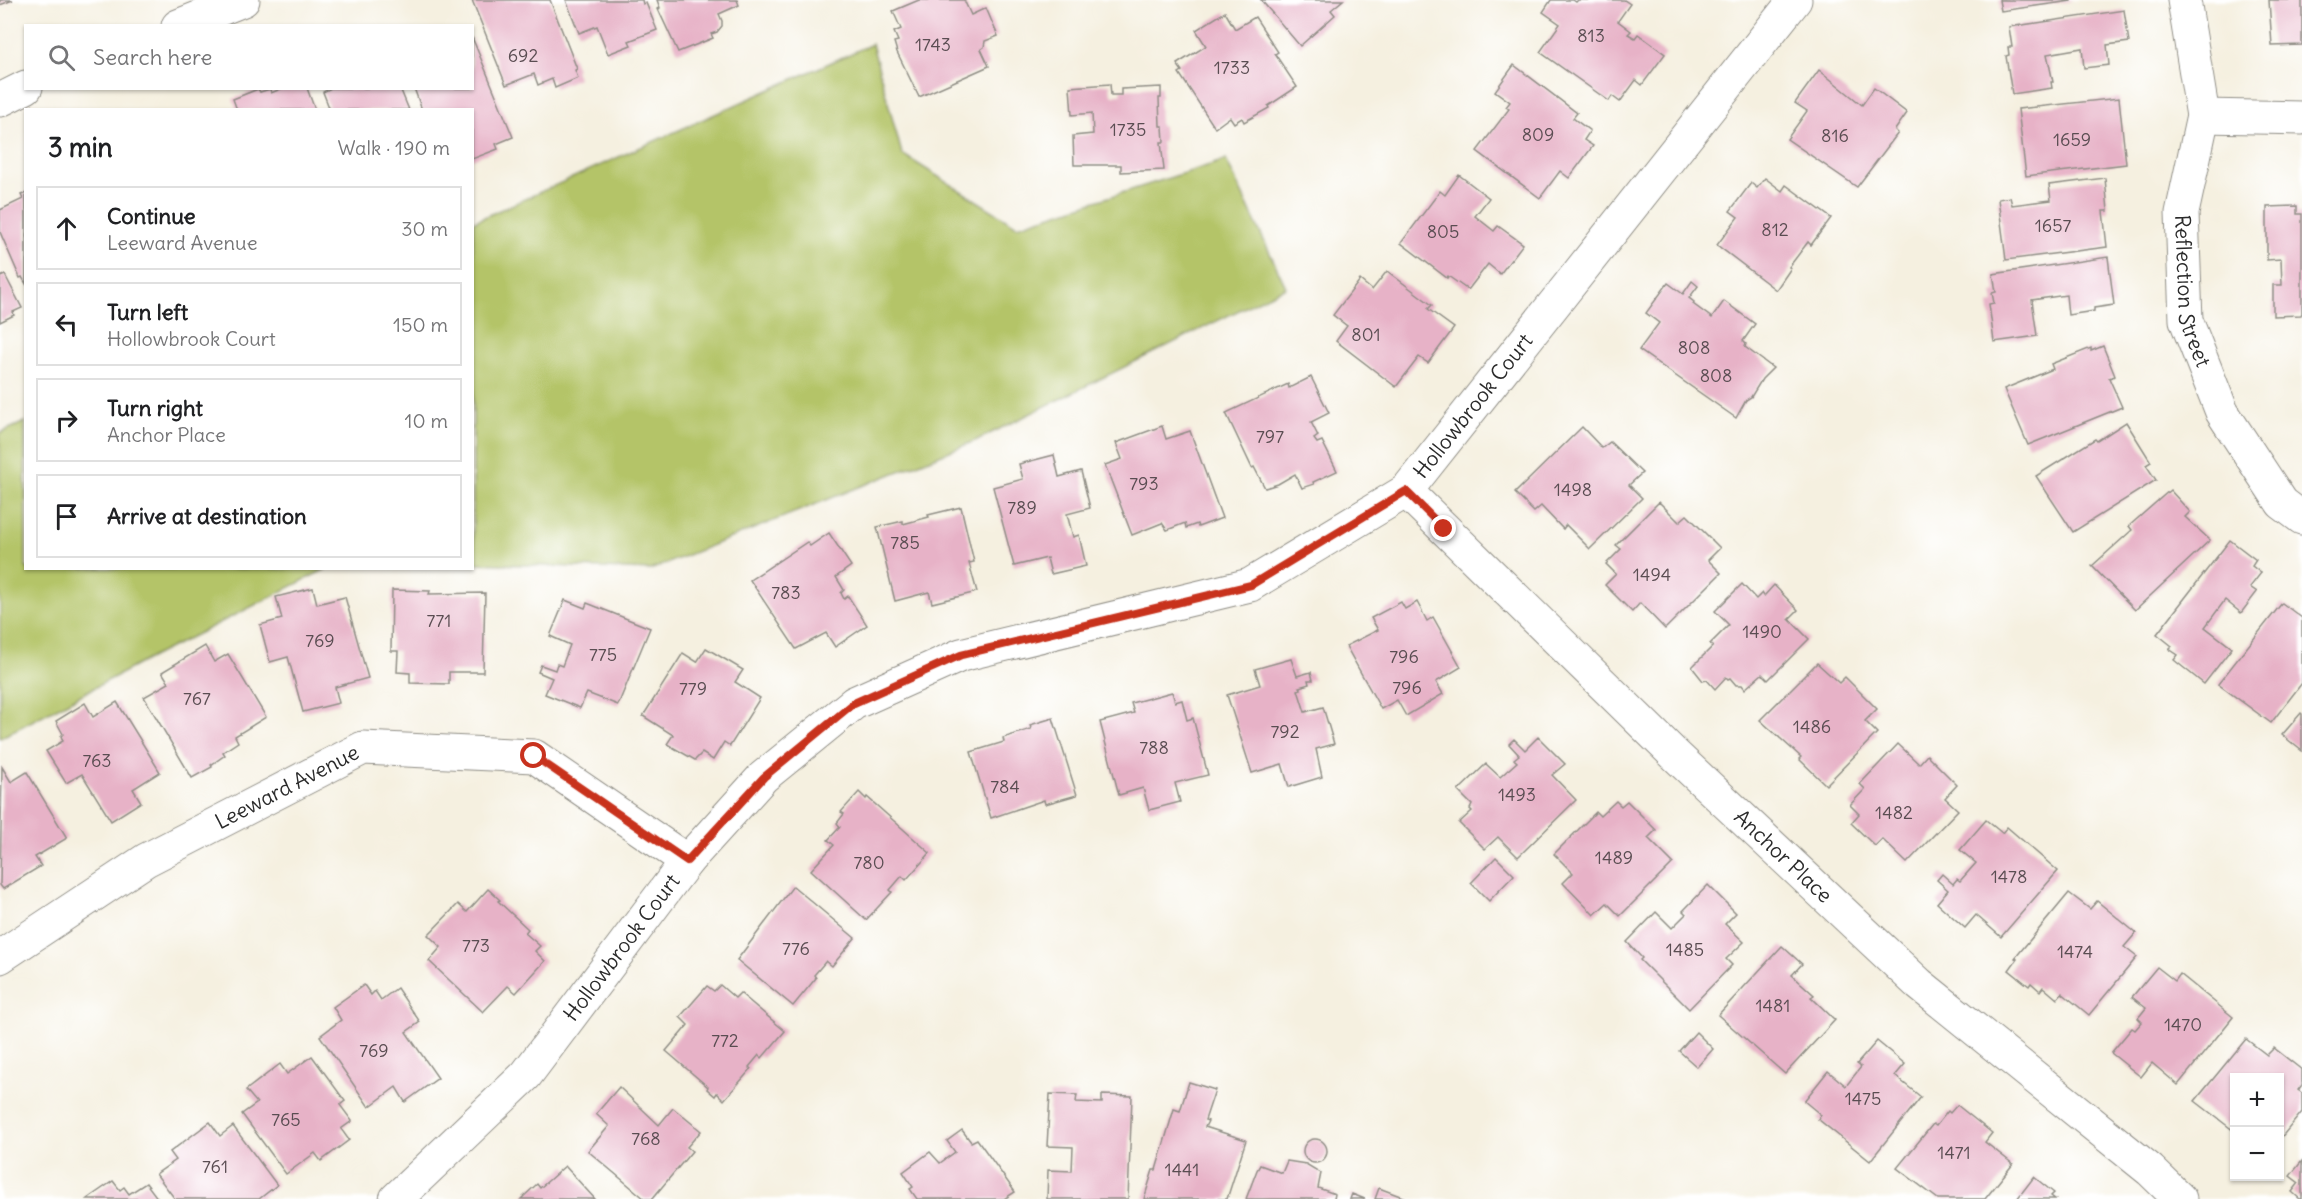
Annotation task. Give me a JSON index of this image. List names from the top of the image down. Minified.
{"streets":{"street":["Reflection Street","Hollowbrook Court","Leeward Avenue","Anchor Place"]},"crossings":[["Hollowbrook Court","Leeward Avenue"],["Hollowbrook Court","Anchor Place"]],"house_numbers":["813","1743","692","1733","1735","809","816","1659","1657","812","805","801","808","808","797","793","1498","789","785","1494","783","771","1490","769","775","796","796","779","767","1486","792","788","763","784","1493","1482","1489","780","1478","773","776","1485","1474","1481","1470","772","769","1475","765","768","1471","761","1441"],"page":{"search":"Search here","heading":["3 min","Walk · 190 m"],"list":[["Continue","Leeward Avenue","30 m"],["Turn left","Hollowbrook Court","150 m"],["Turn right","Anchor Place","10 m"],"Arrive at destination"],"map_buttons":["+","−"]}}
